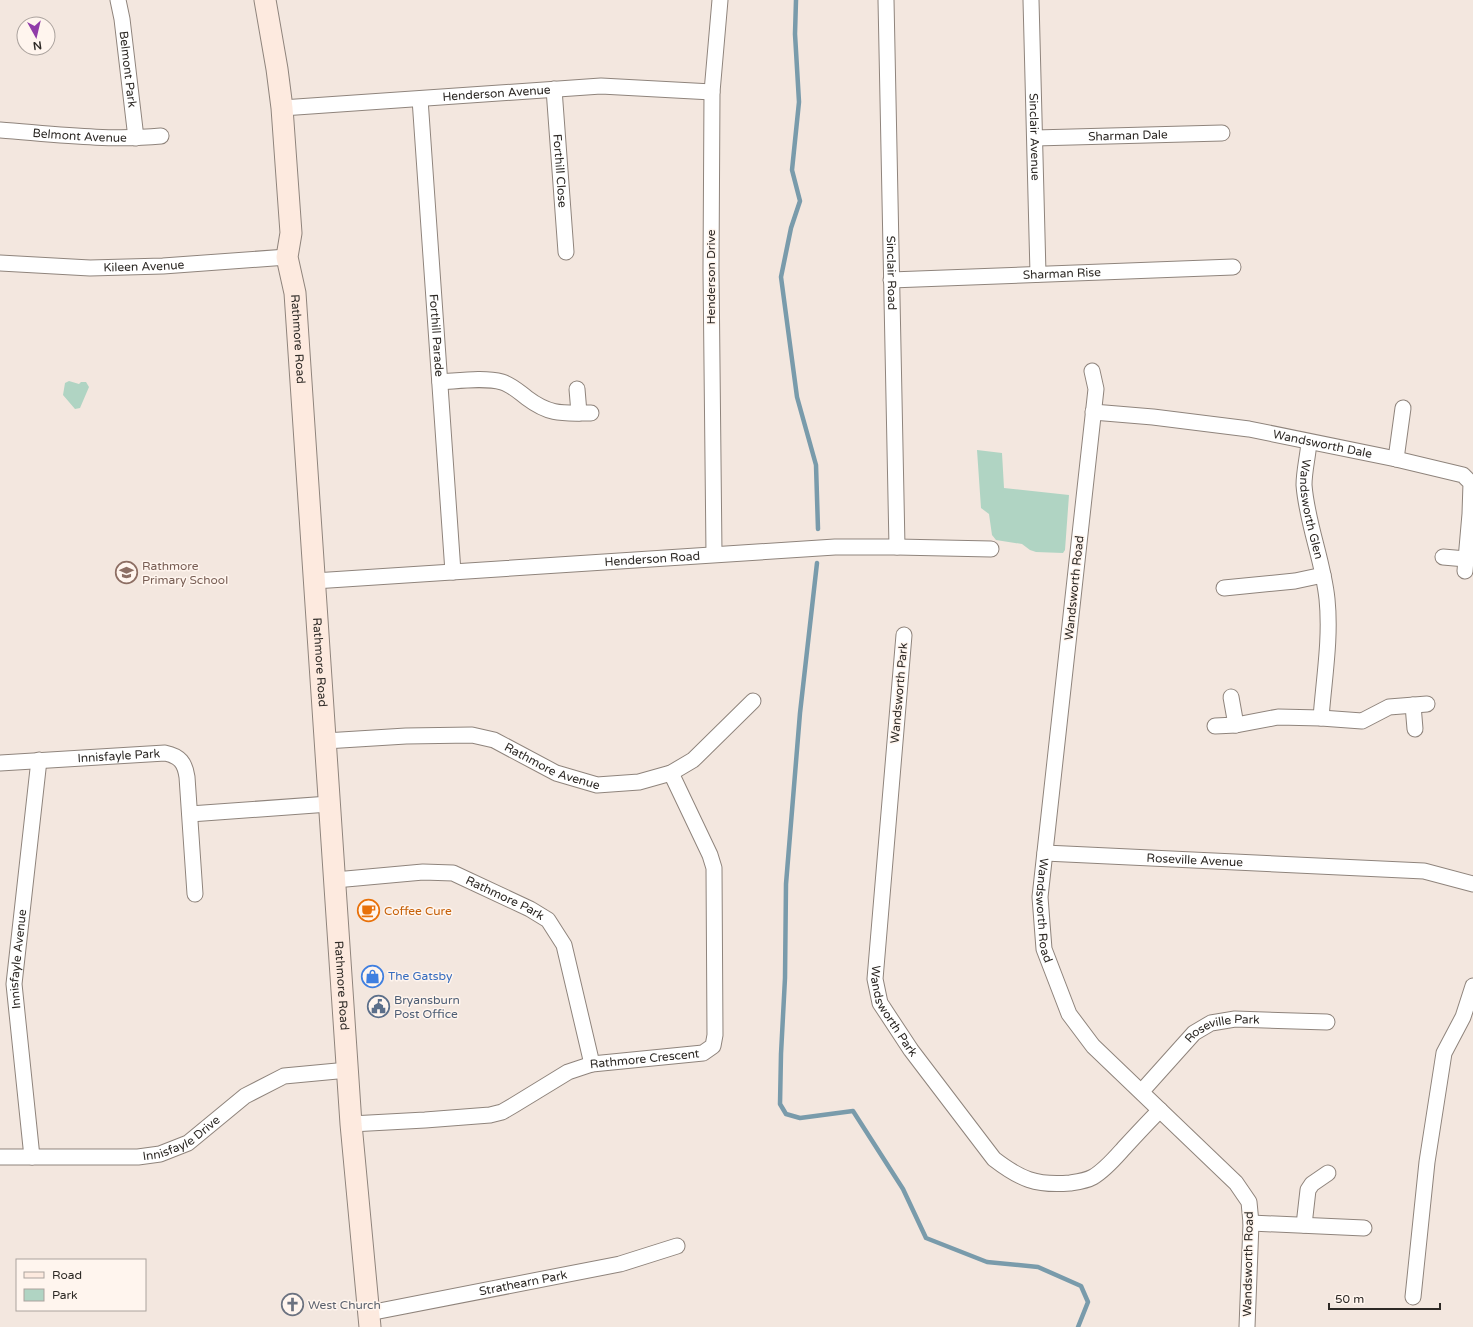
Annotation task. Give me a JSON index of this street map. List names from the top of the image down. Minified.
{"streets":{"street":["Belmont Park","Henderson Avenue","Belmont Avenue","Sharman Dale","Sinclair Avenue","Forthill Close","Kileen Avenue","Sinclair Road","Sharman Rise","Henderson Drive","Forthill Parade","Rathmore Road","Wandsworth Dale","Wandsworth Glen","Henderson Road","Wandsworth Road","Wandsworth Park","Innisfayle Park","Rathmore Avenue","Roseville Avenue","Rathmore Park","Innisfayle Avenue","Roseville Park","Rathmore Crescent","Innisfayle Drive","Strathearn Park"]},"crossings":[["Belmont Park","Belmont Avenue"],["Henderson Avenue","Forthill Close"],["Henderson Avenue","Henderson Drive"],["Henderson Avenue","Forthill Parade"],["Henderson Avenue","Rathmore Road"],["Sharman Dale","Sinclair Avenue"],["Sinclair Avenue","Sharman Rise"],["Kileen Avenue","Rathmore Road"],["Sinclair Road","Sharman Rise"],["Sinclair Road","Henderson Road"],["Henderson Drive","Henderson Road"],["Forthill Parade","Henderson Road"],["Rathmore Road","Henderson Road"],["Rathmore Road","Rathmore Avenue"],["Rathmore Road","Rathmore Park"],["Rathmore Road","Rathmore Crescent"],["Rathmore Road","Innisfayle Drive"],["Rathmore Road","Strathearn Park"],["Wandsworth Dale","Wandsworth Glen"],["Wandsworth Dale","Wandsworth Road"],["Wandsworth Road","Wandsworth Park"],["Wandsworth Road","Roseville Avenue"],["Wandsworth Road","Roseville Park"],["Innisfayle Park","Innisfayle Avenue"],["Rathmore Avenue","Rathmore Crescent"],["Rathmore Park","Rathmore Crescent"],["Innisfayle Avenue","Innisfayle Drive"]],"places":{"school or university":["Rathmore Primary School"],"cafe":["Coffee Cure"],"shop":["The Gatsby"],"public building":["Bryansburn Post Office"],"church":["West Church"]},"legend":["Road","Park"],"scale_bar":"50 m","north":"bottom"}
